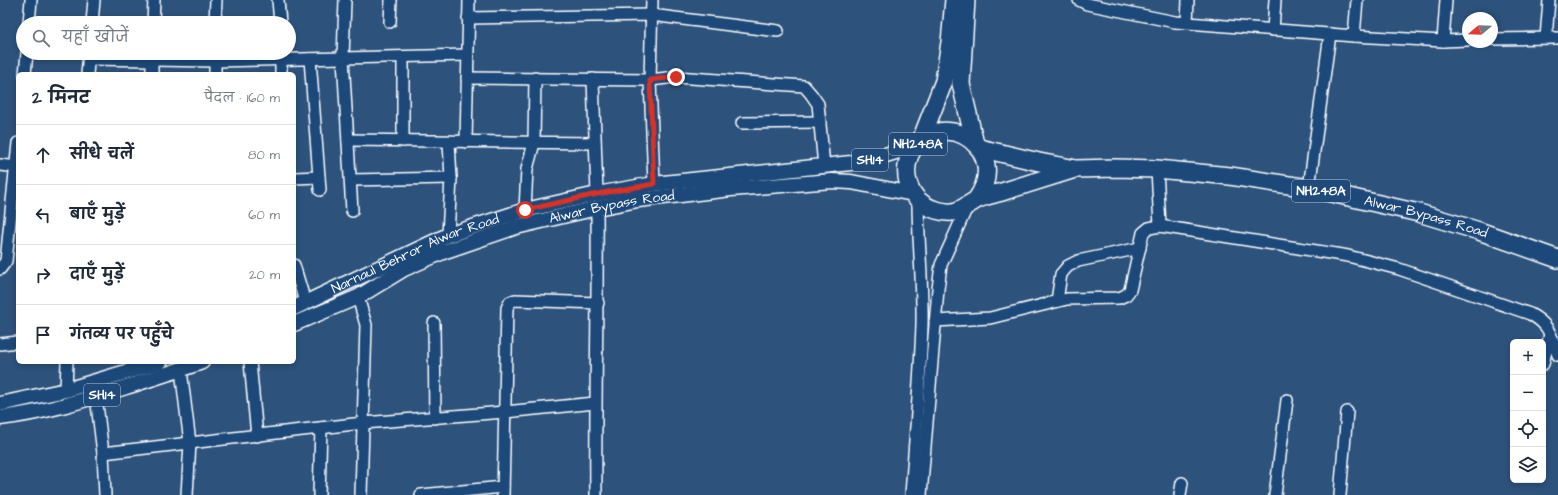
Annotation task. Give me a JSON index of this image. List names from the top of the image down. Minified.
{"streets":{"highway":["NH248A","Alwar Bypass Road"],"main road":["SH14","Narnaul Behror Alwar Road"]},"crossings":[["NH248A","SH14"],["NH248A","Alwar Bypass Road"],["SH14","Alwar Bypass Road"],["SH14","Narnaul Behror Alwar Road"],["Alwar Bypass Road","Narnaul Behror Alwar Road"]],"north":"left","page":{"search":"यहाँ खोजें","heading":["2 मिनट","पैदल · 160 m"],"list":[["सीधे चलें","80 m"],["बाएँ मुड़ें","60 m"],["दाएँ मुड़ें","20 m"],"गंतव्य पर पहुँचे"],"map_buttons":["+","−"]}}
